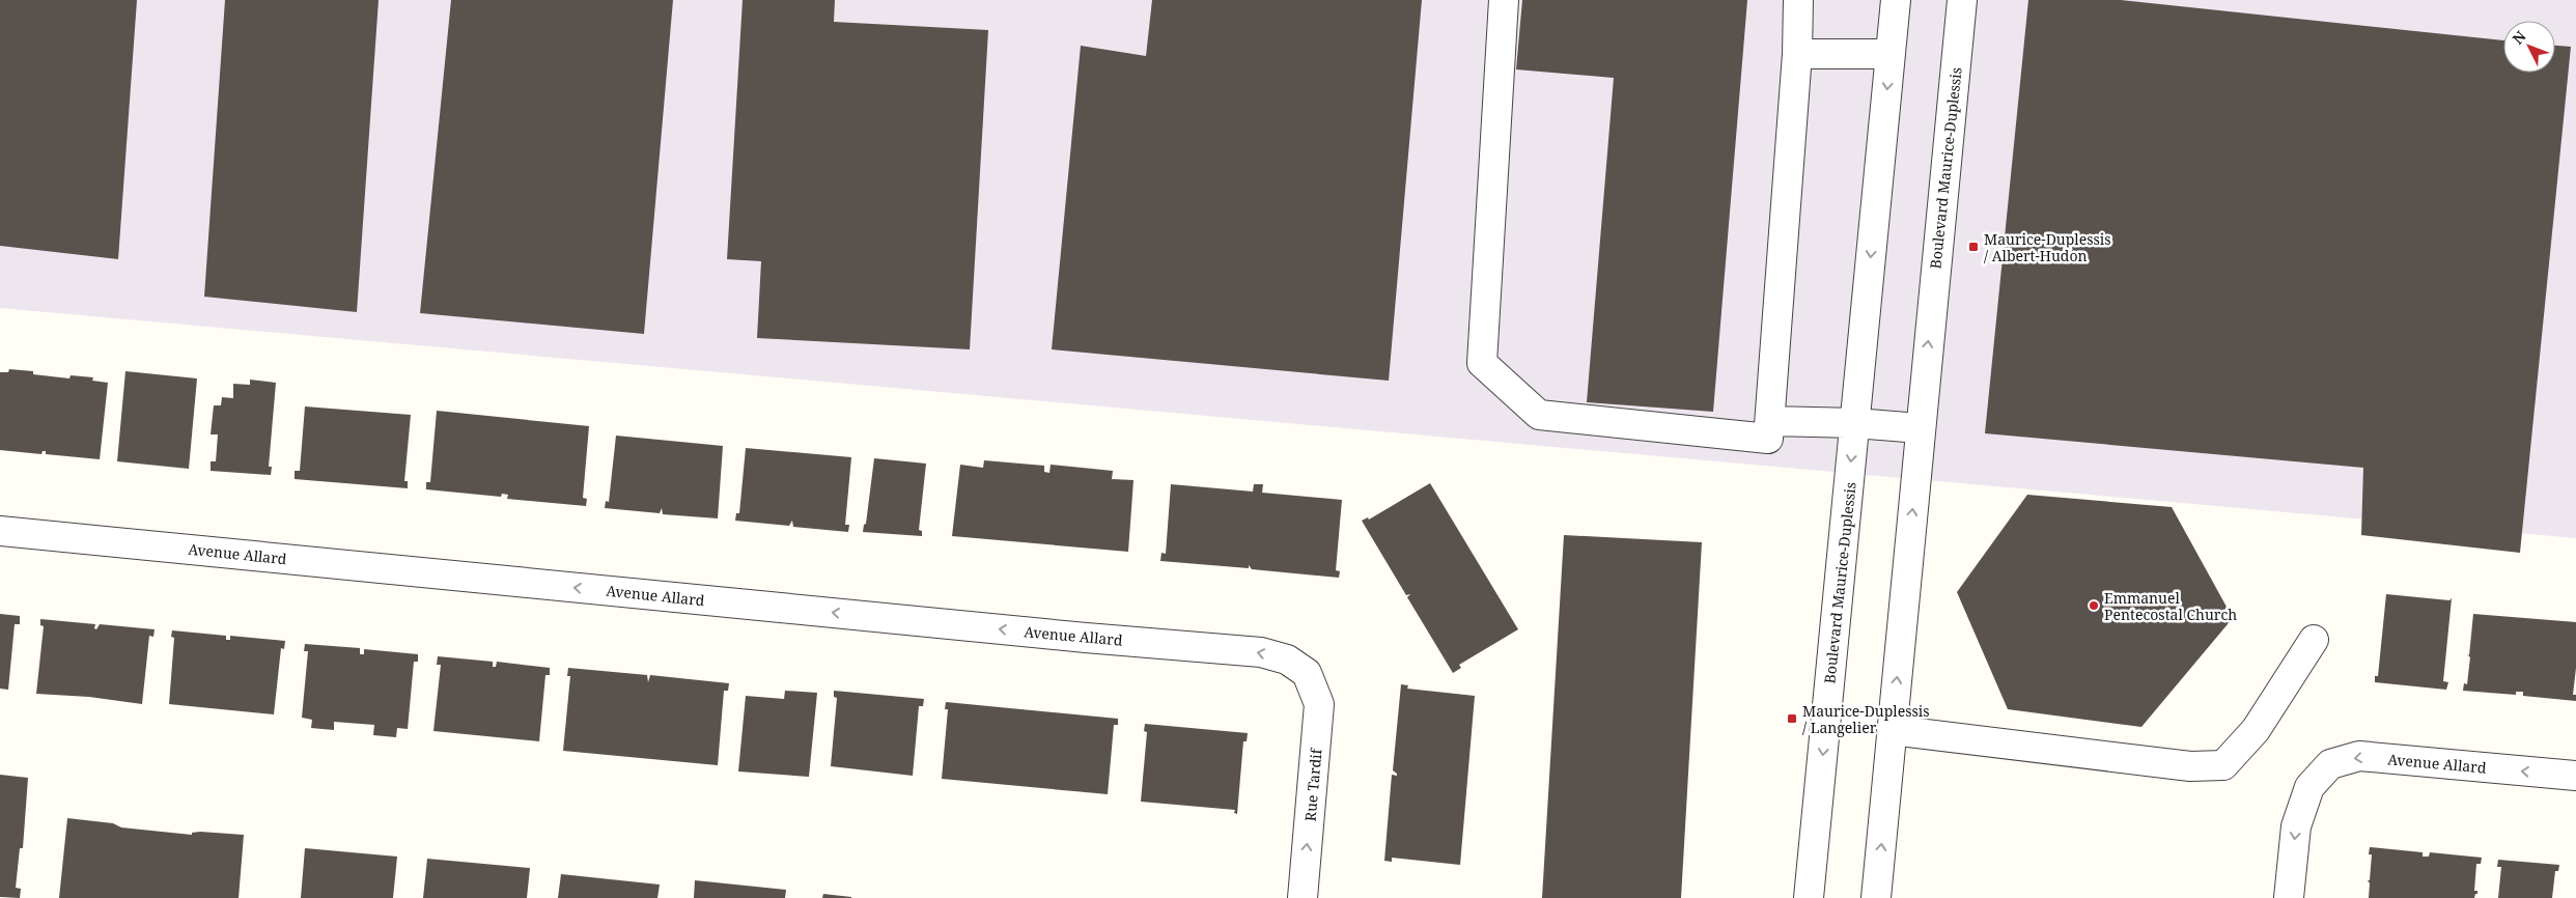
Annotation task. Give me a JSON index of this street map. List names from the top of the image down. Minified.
{"streets":{"street":["Boulevard Maurice-Duplessis","Avenue Allard","Rue Tardif"]},"crossings":[["Avenue Allard","Rue Tardif"]],"one_way":["Avenue Allard","Rue Tardif"],"places":{"transit":["Maurice-Duplessis / Albert-Hudon","Maurice-Duplessis / Langelier"],"other":["Emmanuel Pentecostal Church"]},"north":"top left"}
